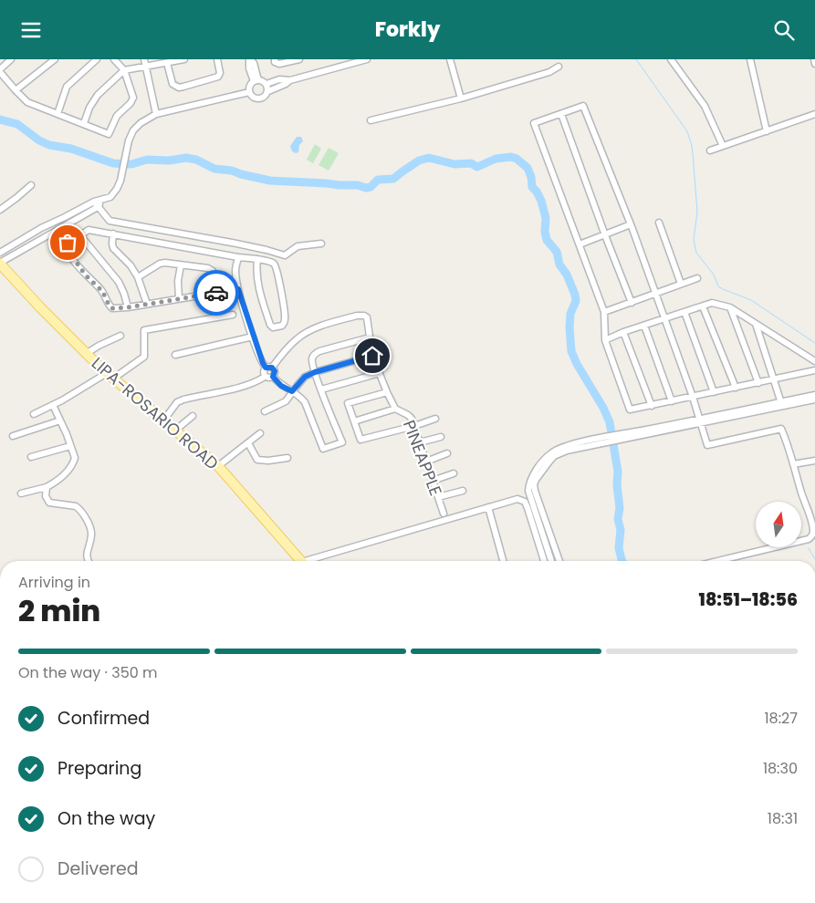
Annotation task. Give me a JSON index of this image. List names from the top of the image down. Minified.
{"streets":{"main road":["LIPA-ROSARIO ROAD"],"street":["PINEAPPLE"]},"north":"top","page":{"header":"Forkly","heading":["2 min","Arriving in","18:51–18:56"],"bar":"On the way · 350 m","list":[["Confirmed","18:27"],["Preparing","18:30"],["On the way","18:31"],"Delivered"]}}
